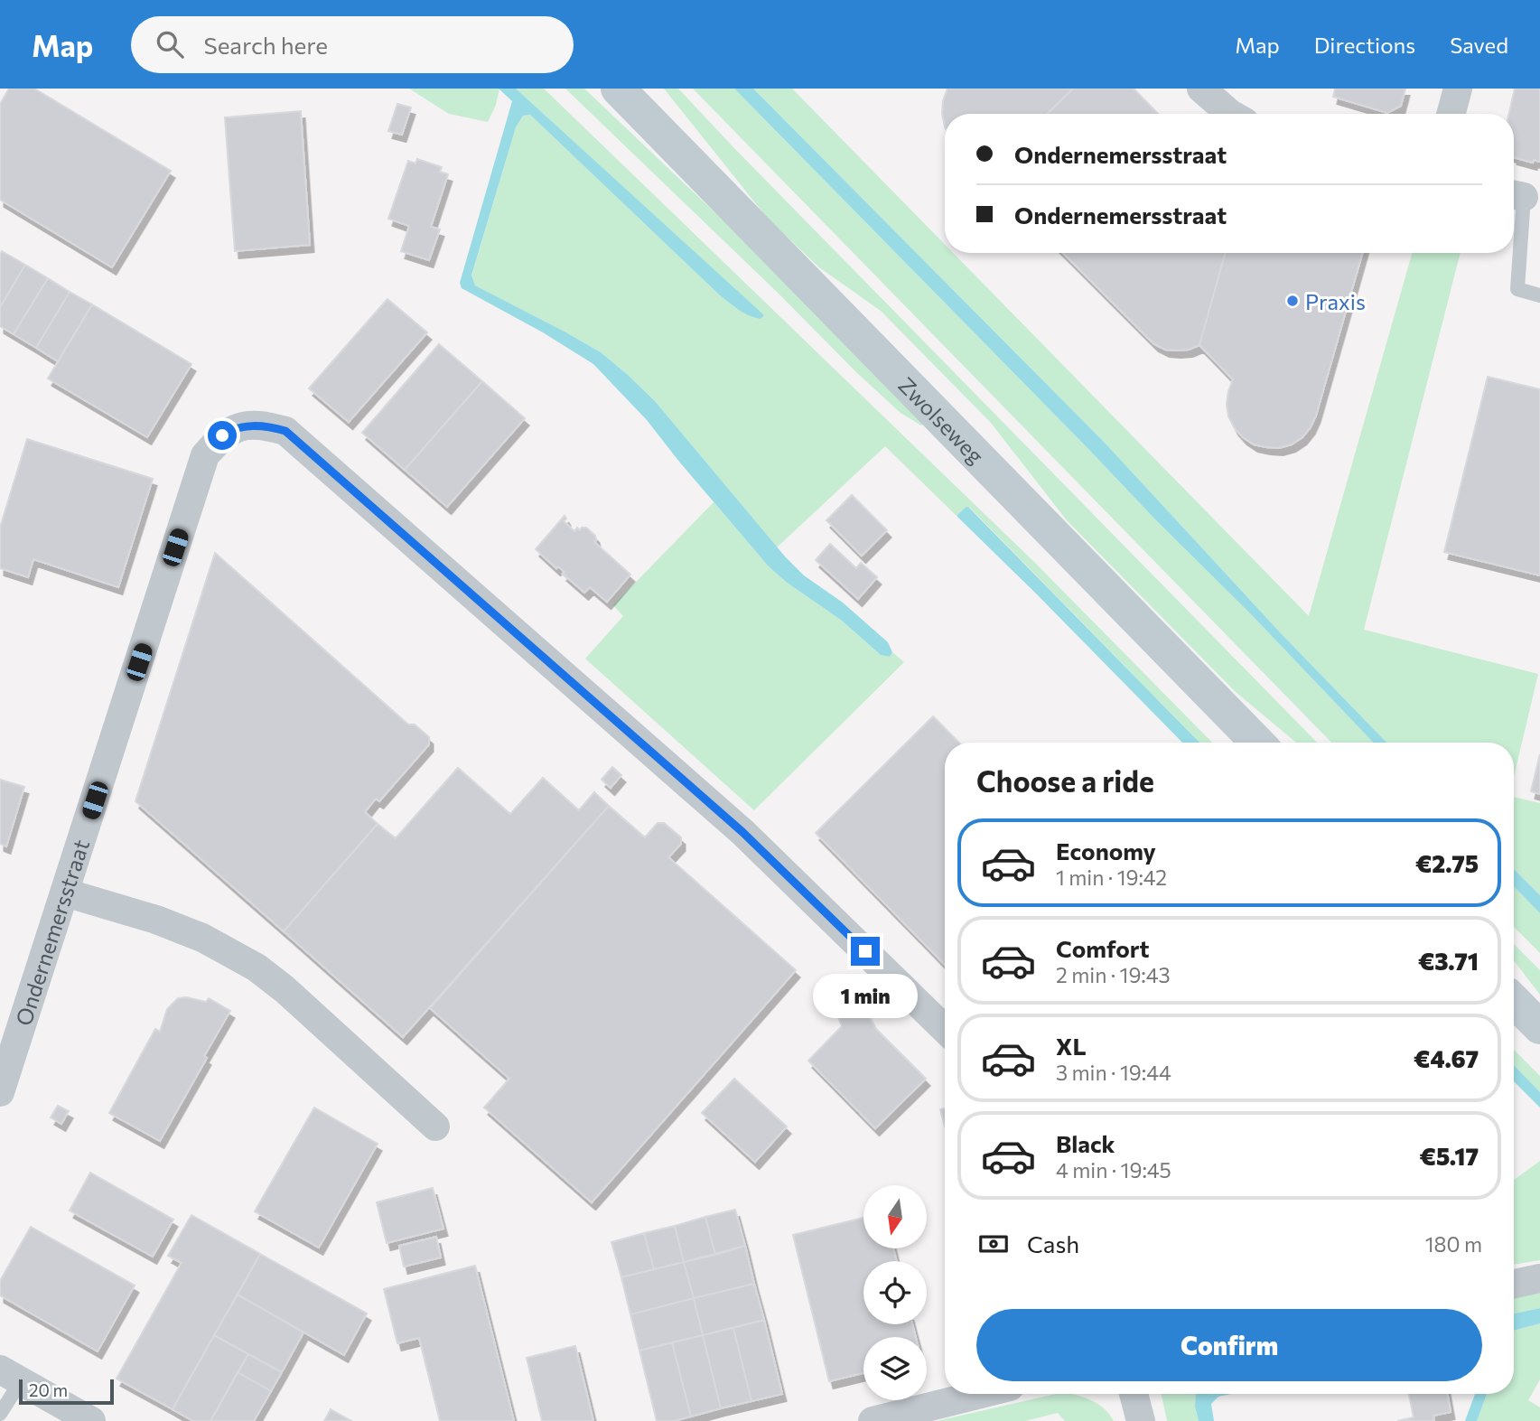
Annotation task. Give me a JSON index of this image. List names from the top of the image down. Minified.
{"streets":{"main road":["Zwolseweg"],"street":["Ondernemersstraat"]},"places":["Praxis"],"scale_bar":"20 m","north":"bottom","page":{"header":"Map","search":"Search here","nav":["Map","Directions","Saved"],"banner":["Ondernemersstraat","Ondernemersstraat"],"heading":"Choose a ride","list":[{"name":"Economy","note":"1 min · 19:42","value":"€2.75"},{"name":"Comfort","note":"2 min · 19:43","value":"€3.71"},{"name":"XL","note":"3 min · 19:44","value":"€4.67"},{"name":"Black","note":"4 min · 19:45","value":"€5.17"}],"bubble":"1 min","pay":["Cash","180 m"],"buttons":"Confirm","scale":"20 m"}}
